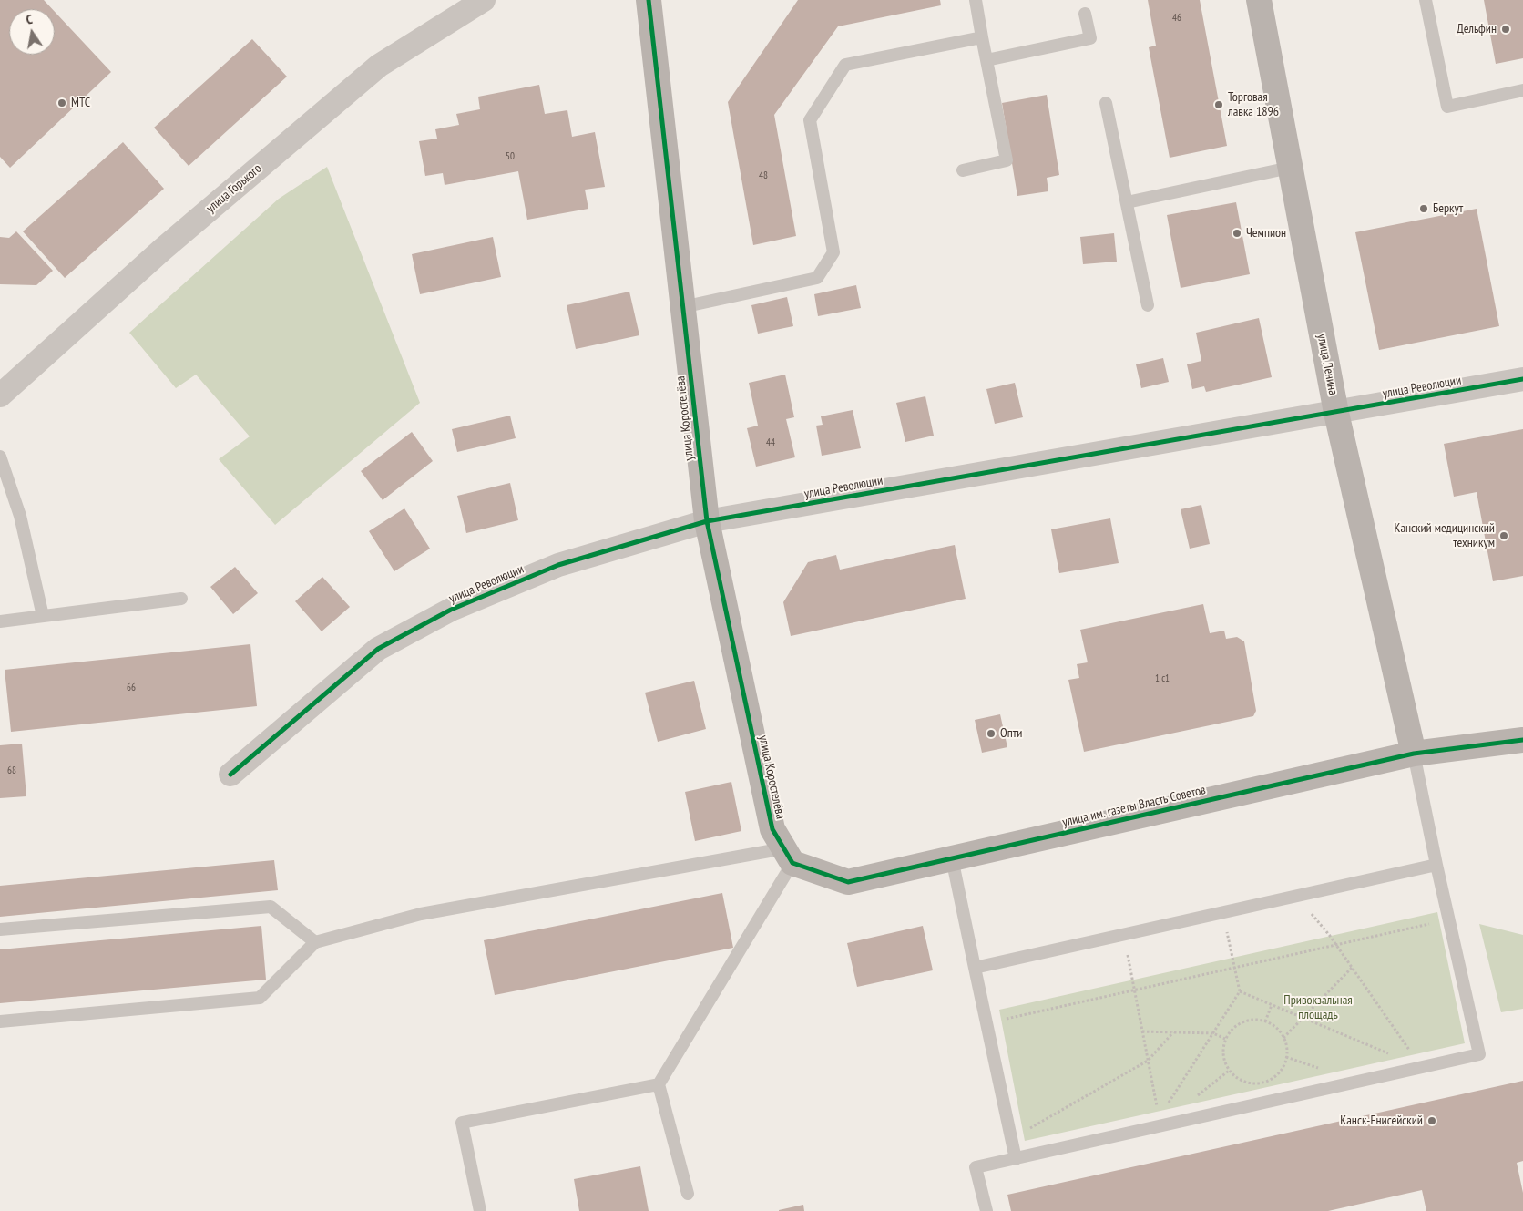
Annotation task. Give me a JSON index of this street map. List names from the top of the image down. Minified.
{"streets":{"street":["улица Горького","улица Ленина","улица Революции","улица Коростелёва","улица им. газеты Власть Советов"]},"crossings":[["улица Ленина","улица Революции"],["улица Ленина","улица им. газеты Власть Советов"],["улица Революции","улица Коростелёва"],["улица Коростелёва","улица им. газеты Власть Советов"]],"parks":["Привокзальная площадь"],"places":["Дельфин","МТС","Торговая лавка 1896","Беркут","Чемпион","Канский медицинский техникум","Опти","Канск-Енисейский"],"house_numbers":["46","50","48","44","1 с1","66","68"],"north":"top"}
